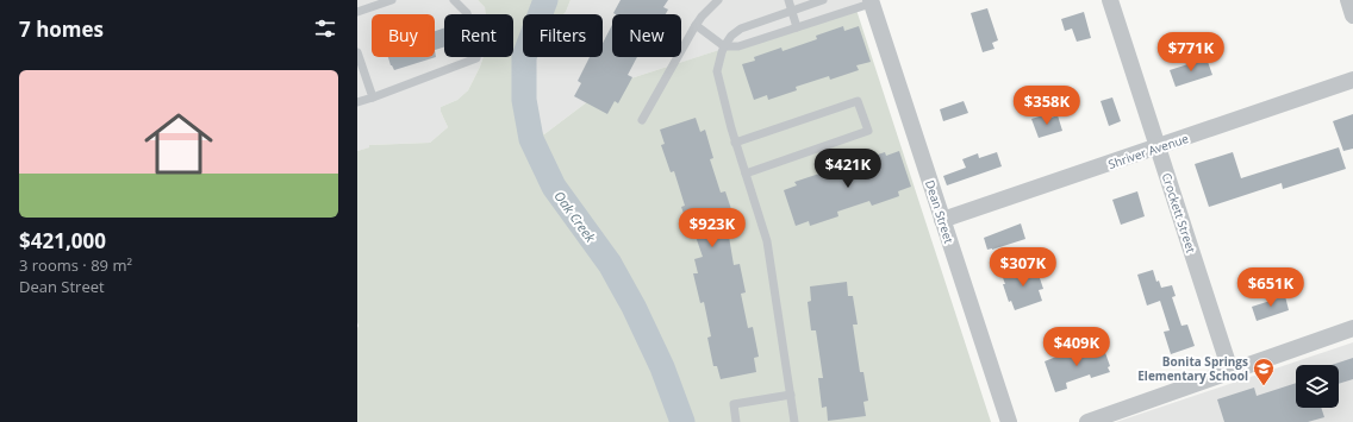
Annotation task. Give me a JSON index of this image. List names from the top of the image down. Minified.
{"streets":{"street":["Shriver Avenue","Dean Street","Crockett Street"]},"crossings":[["Shriver Avenue","Dean Street"],["Shriver Avenue","Crockett Street"]],"water":["Oak Creek"],"places":{"school or university":["Bonita Springs Elementary School"]},"page":{"heading":"7 homes","chip":["Buy","Rent","Filters","New"],"price":["$771K","$358K","$421K","$923K","$307K","$651K","$409K"],"list":[{"name":"$421,000","note":"3 rooms · 89 m² · Dean Street"}]}}
